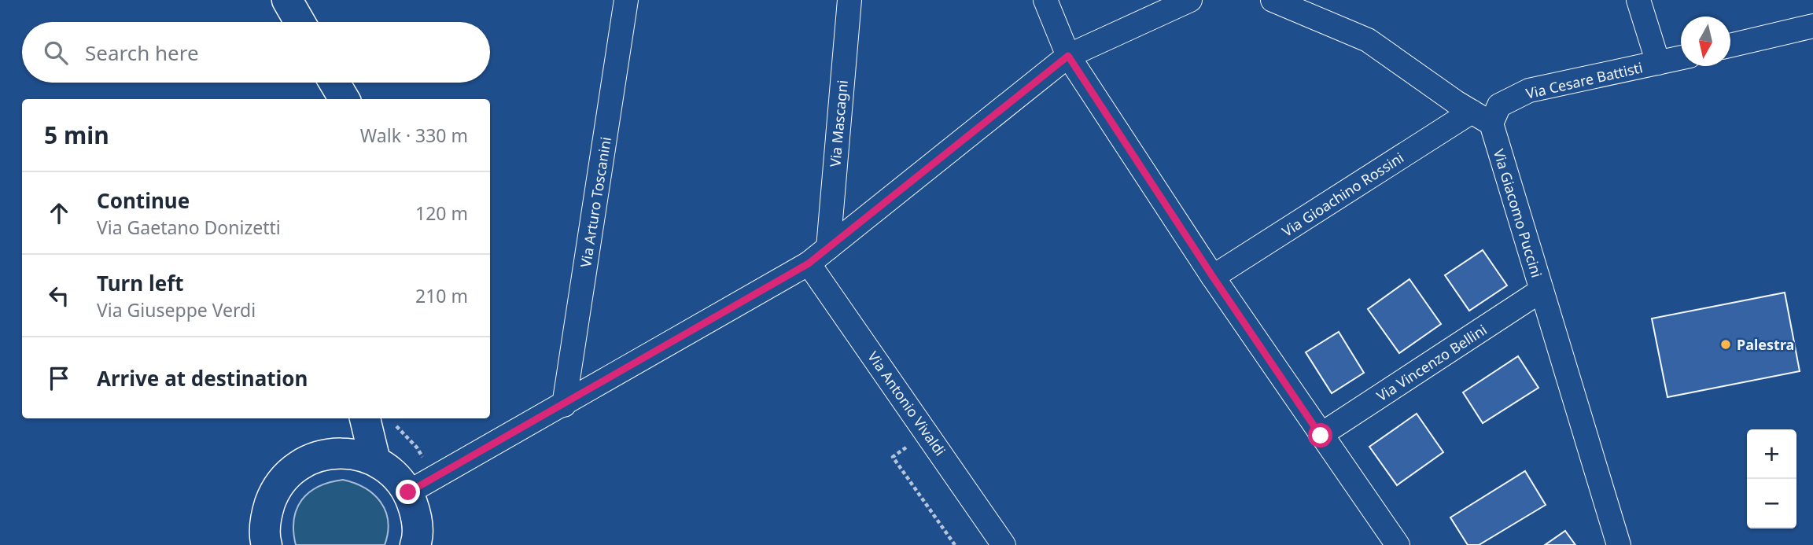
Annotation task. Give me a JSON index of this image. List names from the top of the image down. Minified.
{"streets":{"street":["Via Cesare Battisti","Via Mascagni","Via Gioachino Rossini","Via Arturo Toscanini","Via Giacomo Puccini","Via Vincenzo Bellini","Via Antonio Vivaldi"]},"crossings":[["Via Cesare Battisti","Via Gioachino Rossini"],["Via Cesare Battisti","Via Giacomo Puccini"],["Via Gioachino Rossini","Via Giacomo Puccini"],["Via Giacomo Puccini","Via Vincenzo Bellini"]],"places":["Palestra"],"north":"bottom","page":{"search":"Search here","heading":["5 min","Walk · 330 m"],"list":[["Continue","Via Gaetano Donizetti","120 m"],["Turn left","Via Giuseppe Verdi","210 m"],"Arrive at destination"],"map_buttons":["+","−"]}}
